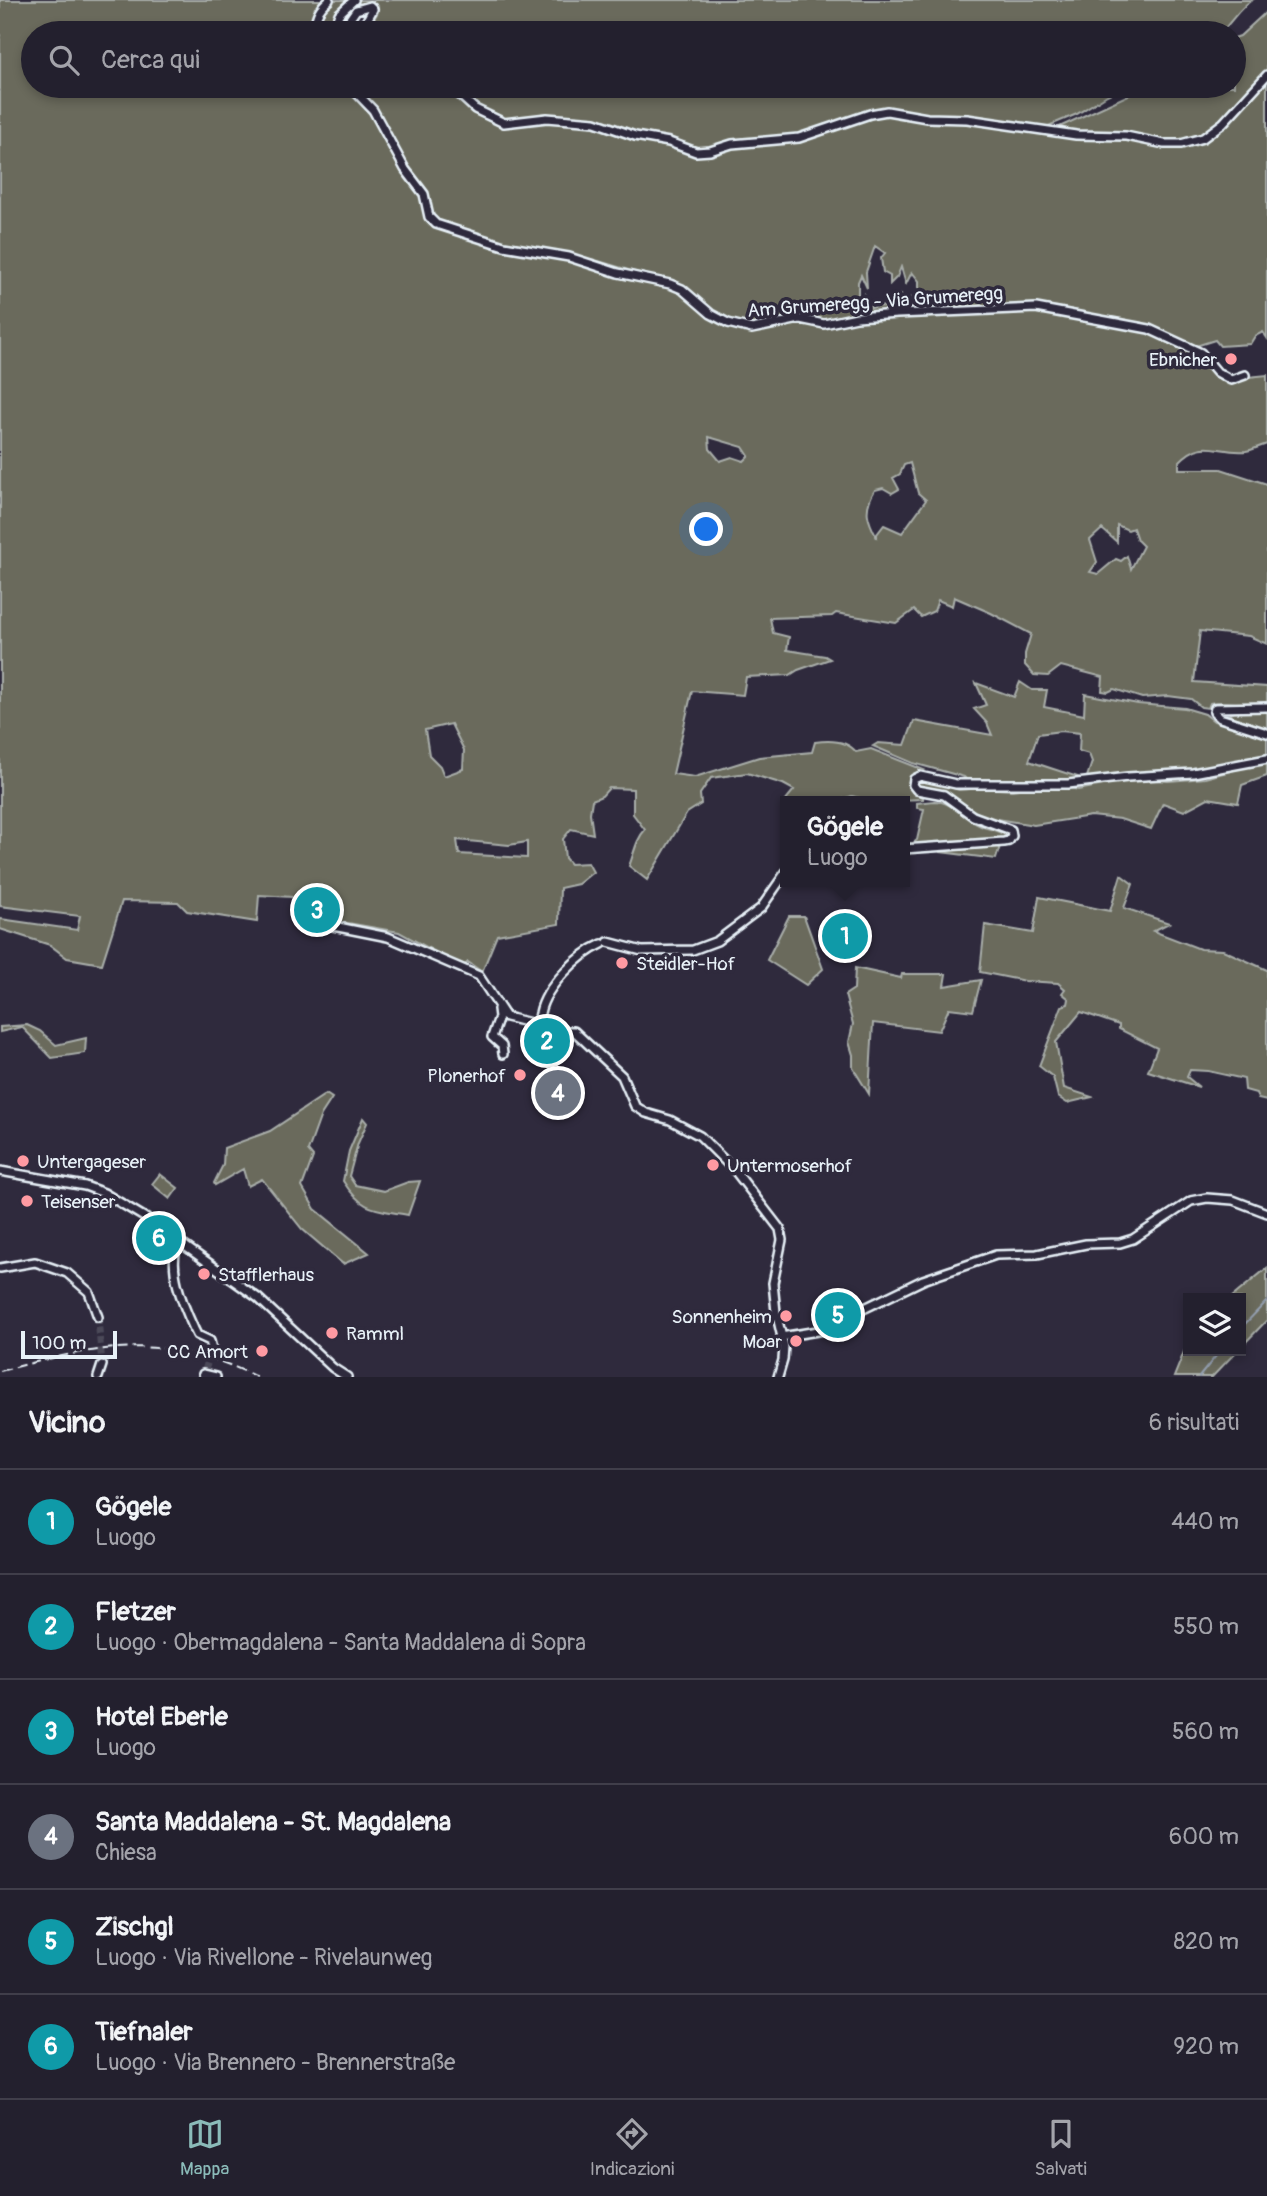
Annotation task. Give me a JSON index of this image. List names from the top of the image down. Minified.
{"streets":{"street":["Am Grumeregg - Via Grumeregg"]},"places":["Ebnicher","Steidler-Hof","Plonerhof","Untergageser","Untermoserhof","Teisenser","Stafflerhaus","Sonnenheim","Ramml","Moar","CC Amort"],"scale_bar":"100 m","page":{"search":"Cerca qui","popup":["Gögele","Luogo"],"pins":["3","1","2","4","6","5"],"scale":"100 m","heading":["Vicino","6 risultati"],"list":[{"mark":"1","name":"Gögele","note":"Luogo","value":"440 m"},{"mark":"2","name":"Fletzer","note":"Luogo · Obermagdalena - Santa Maddalena di Sopra","value":"550 m"},{"mark":"3","name":"Hotel Eberle","note":"Luogo","value":"560 m"},{"mark":"4","name":"Santa Maddalena - St. Magdalena","note":"Chiesa","value":"600 m"},{"mark":"5","name":"Zischgl","note":"Luogo · Via Rivellone - Rivelaunweg","value":"820 m"},{"mark":"6","name":"Tiefnaler","note":"Luogo · Via Brennero - Brennerstraße","value":"920 m"}],"nav":["Mappa","Indicazioni","Salvati"]}}
